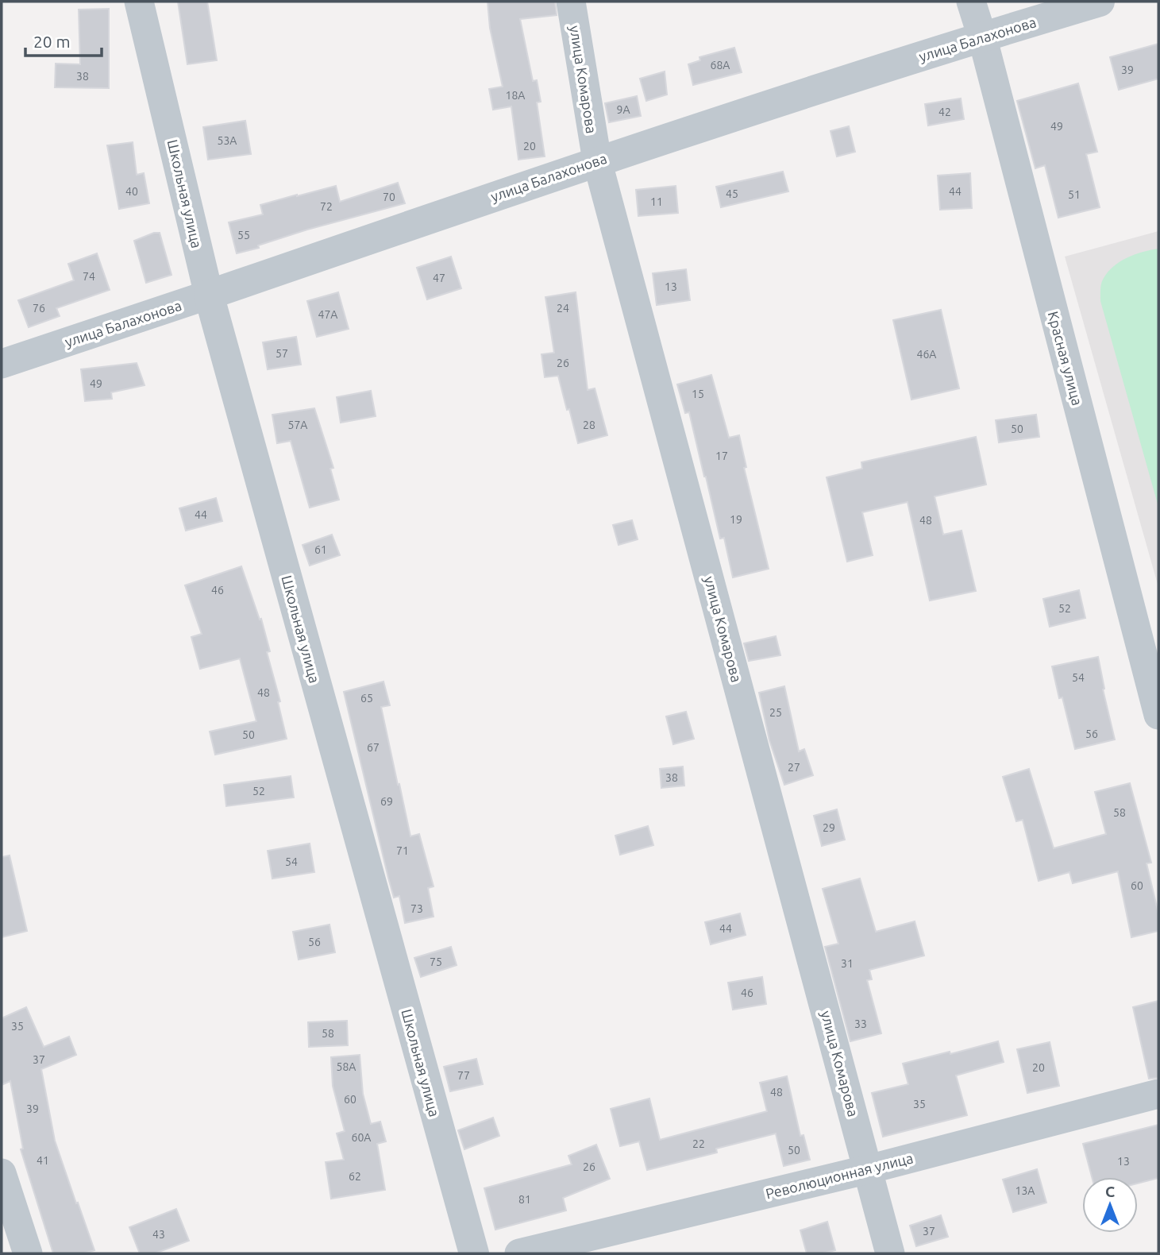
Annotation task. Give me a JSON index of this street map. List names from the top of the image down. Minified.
{"streets":{"street":["улица Балахонова","улица Комарова","Школьная улица","Красная улица","Революционная улица"]},"crossings":[["улица Балахонова","улица Комарова"],["улица Балахонова","Школьная улица"],["улица Балахонова","Красная улица"],["улица Комарова","Революционная улица"]],"house_numbers":["68А","39","38","18А","9А","42","49","53А","20","40","44","45","51","70","11","72","55","74","47","13","76","24","47А","57","46А","26","49","15","57А","28","50","17","44","19","48","61","46","52","54","48","65","25","56","50","67","27","38","52","69","58","29","71","54","60","73","44","56","75","31","46","33","35","58","37","58А","20","77","48","60","35","39","60А","22","50","41","13","26","62","13А","81","37","43"],"scale_bar":"20 m","north":"top"}
